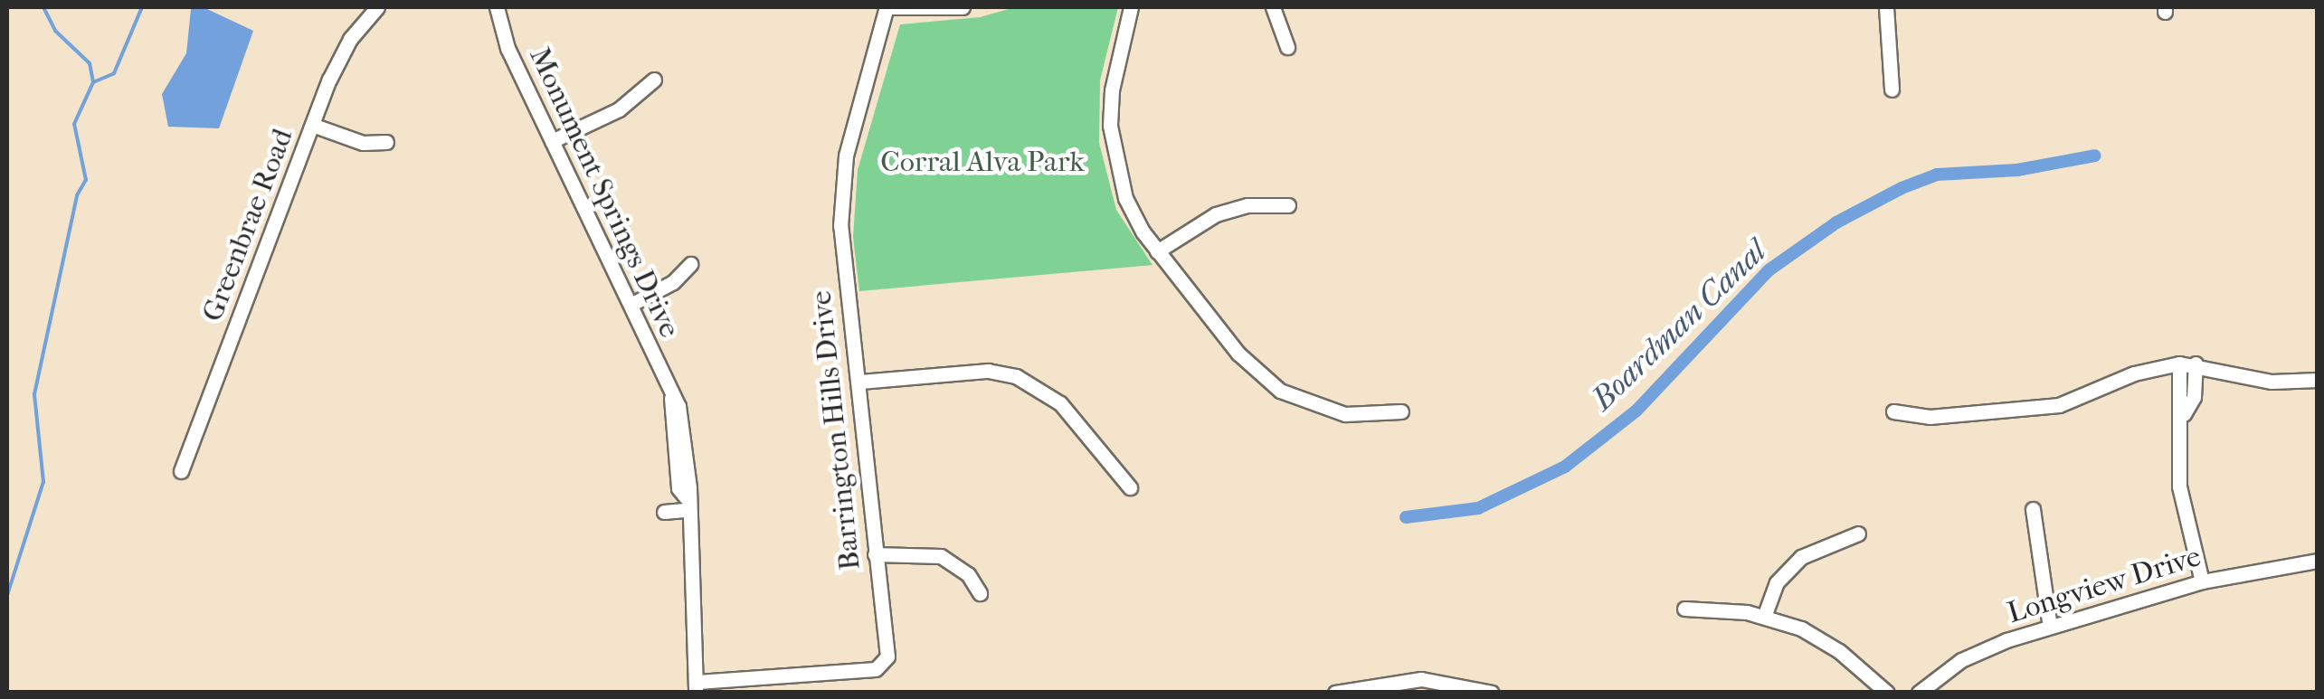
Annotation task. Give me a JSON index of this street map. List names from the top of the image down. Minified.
{"streets":{"street":["Monument Springs Drive","Greenbrae Road","Barrington Hills Drive","Longview Drive"]},"crossings":[["Monument Springs Drive","Barrington Hills Drive"]],"water":["Boardman Canal"],"parks":["Corral Alva Park"]}
